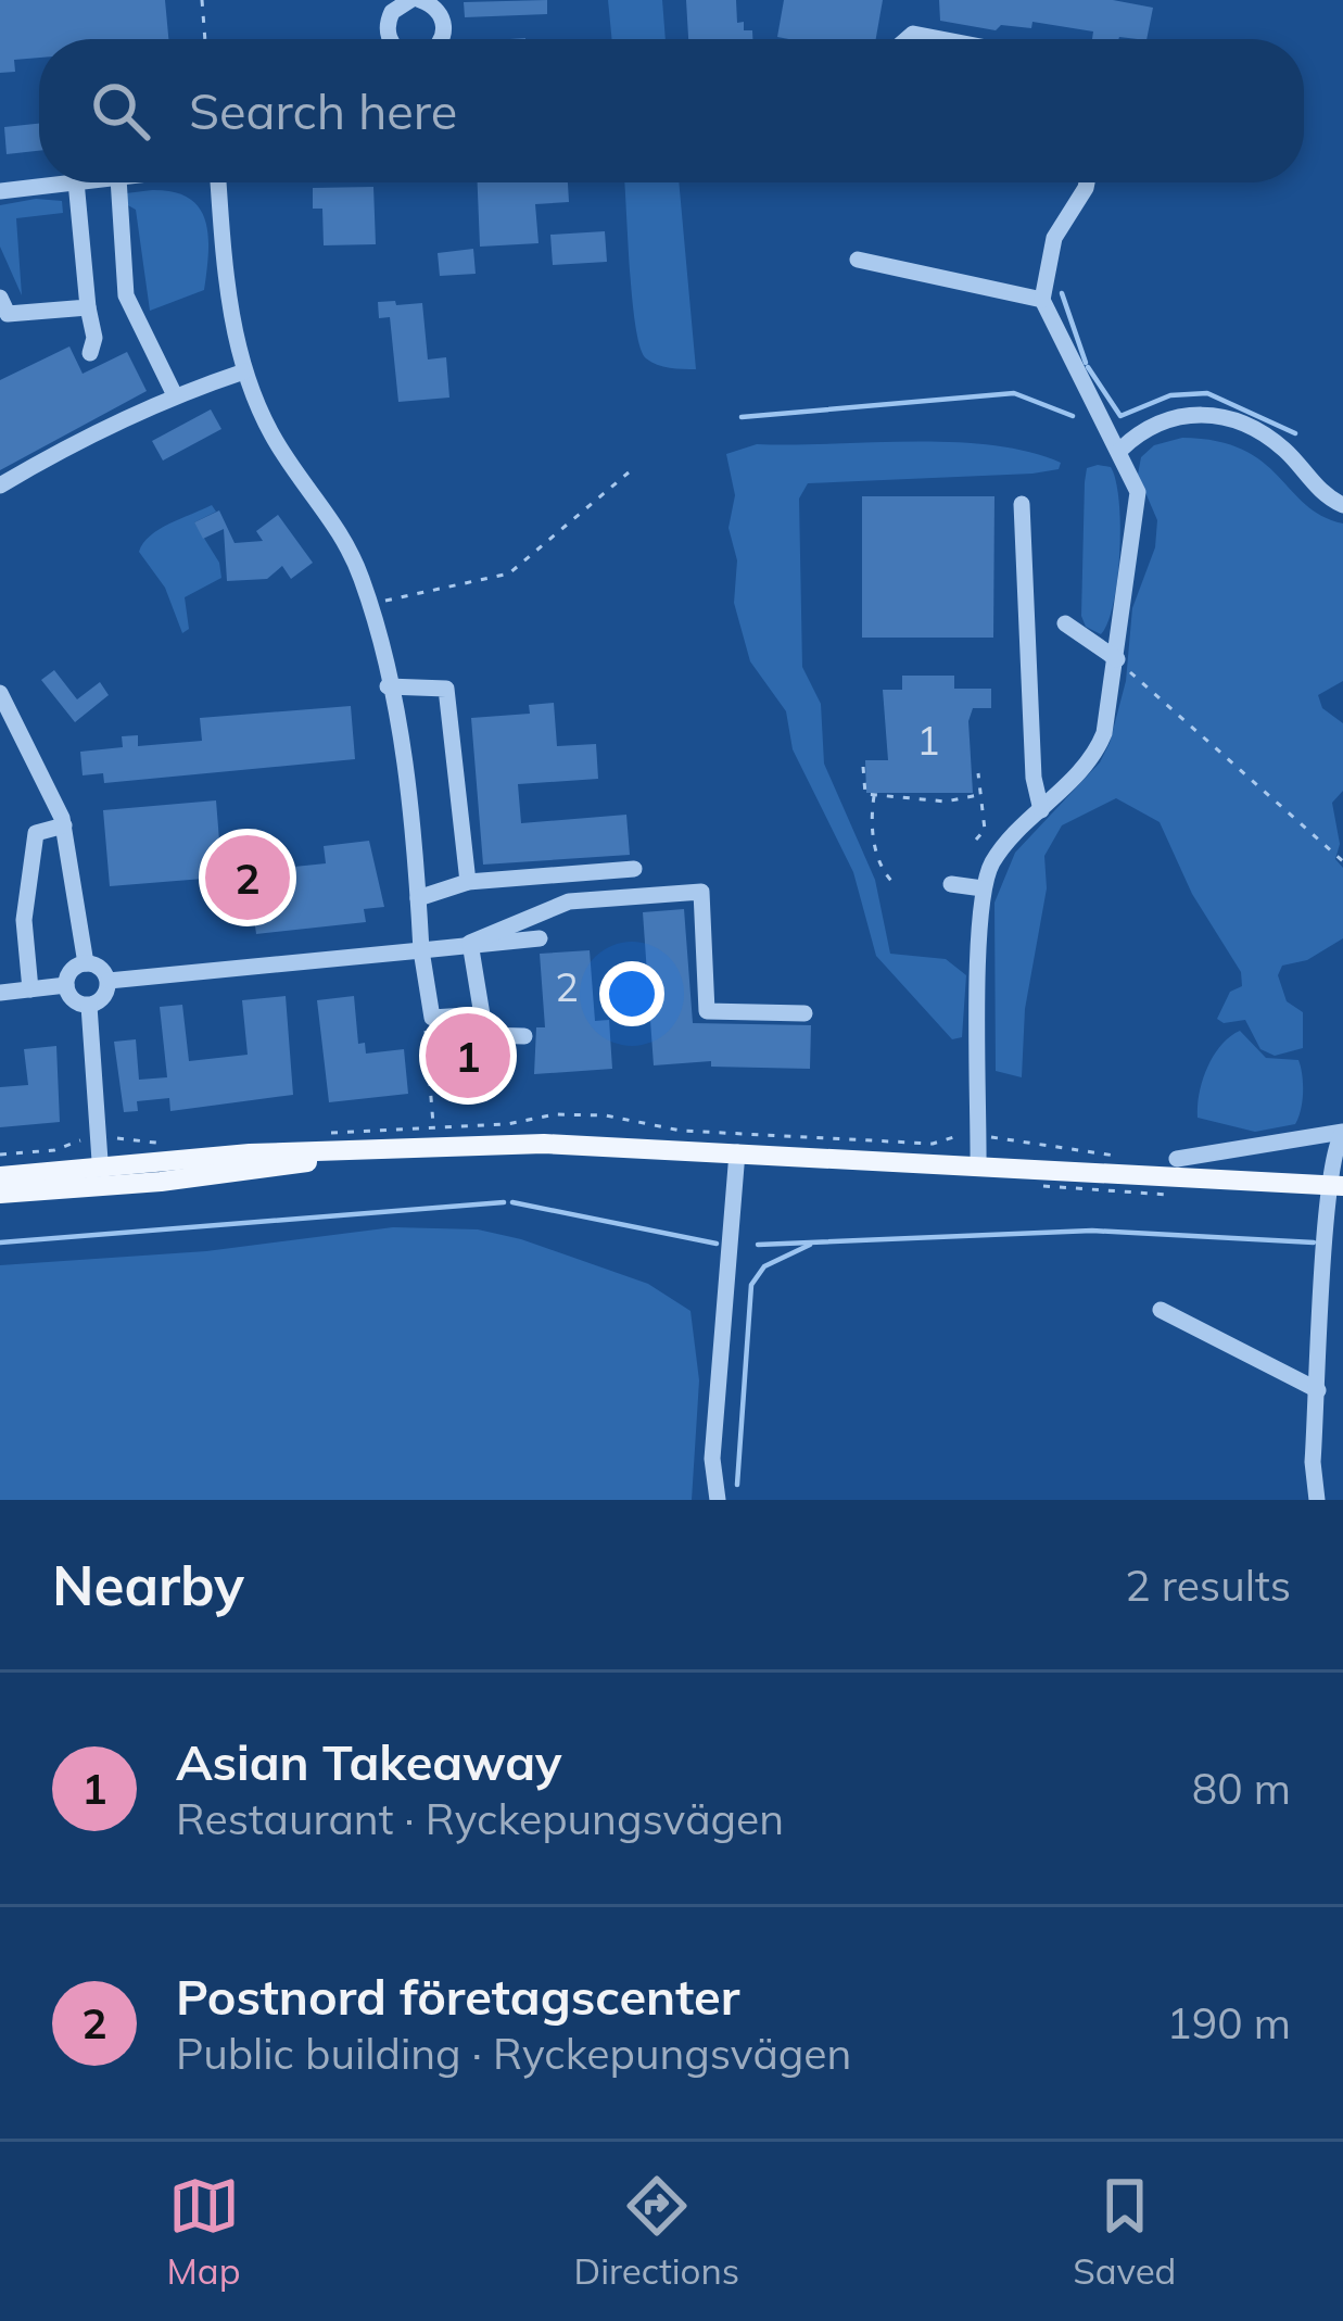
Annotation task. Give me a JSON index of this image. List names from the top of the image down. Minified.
{"house_numbers":["1","2"],"page":{"search":"Search here","pins":["2","1"],"heading":["Nearby","2 results"],"list":[{"mark":"1","name":"Asian Takeaway","note":"Restaurant · Ryckepungsvägen","value":"80 m"},{"mark":"2","name":"Postnord företagscenter","note":"Public building · Ryckepungsvägen","value":"190 m"}],"nav":["Map","Directions","Saved"]}}
